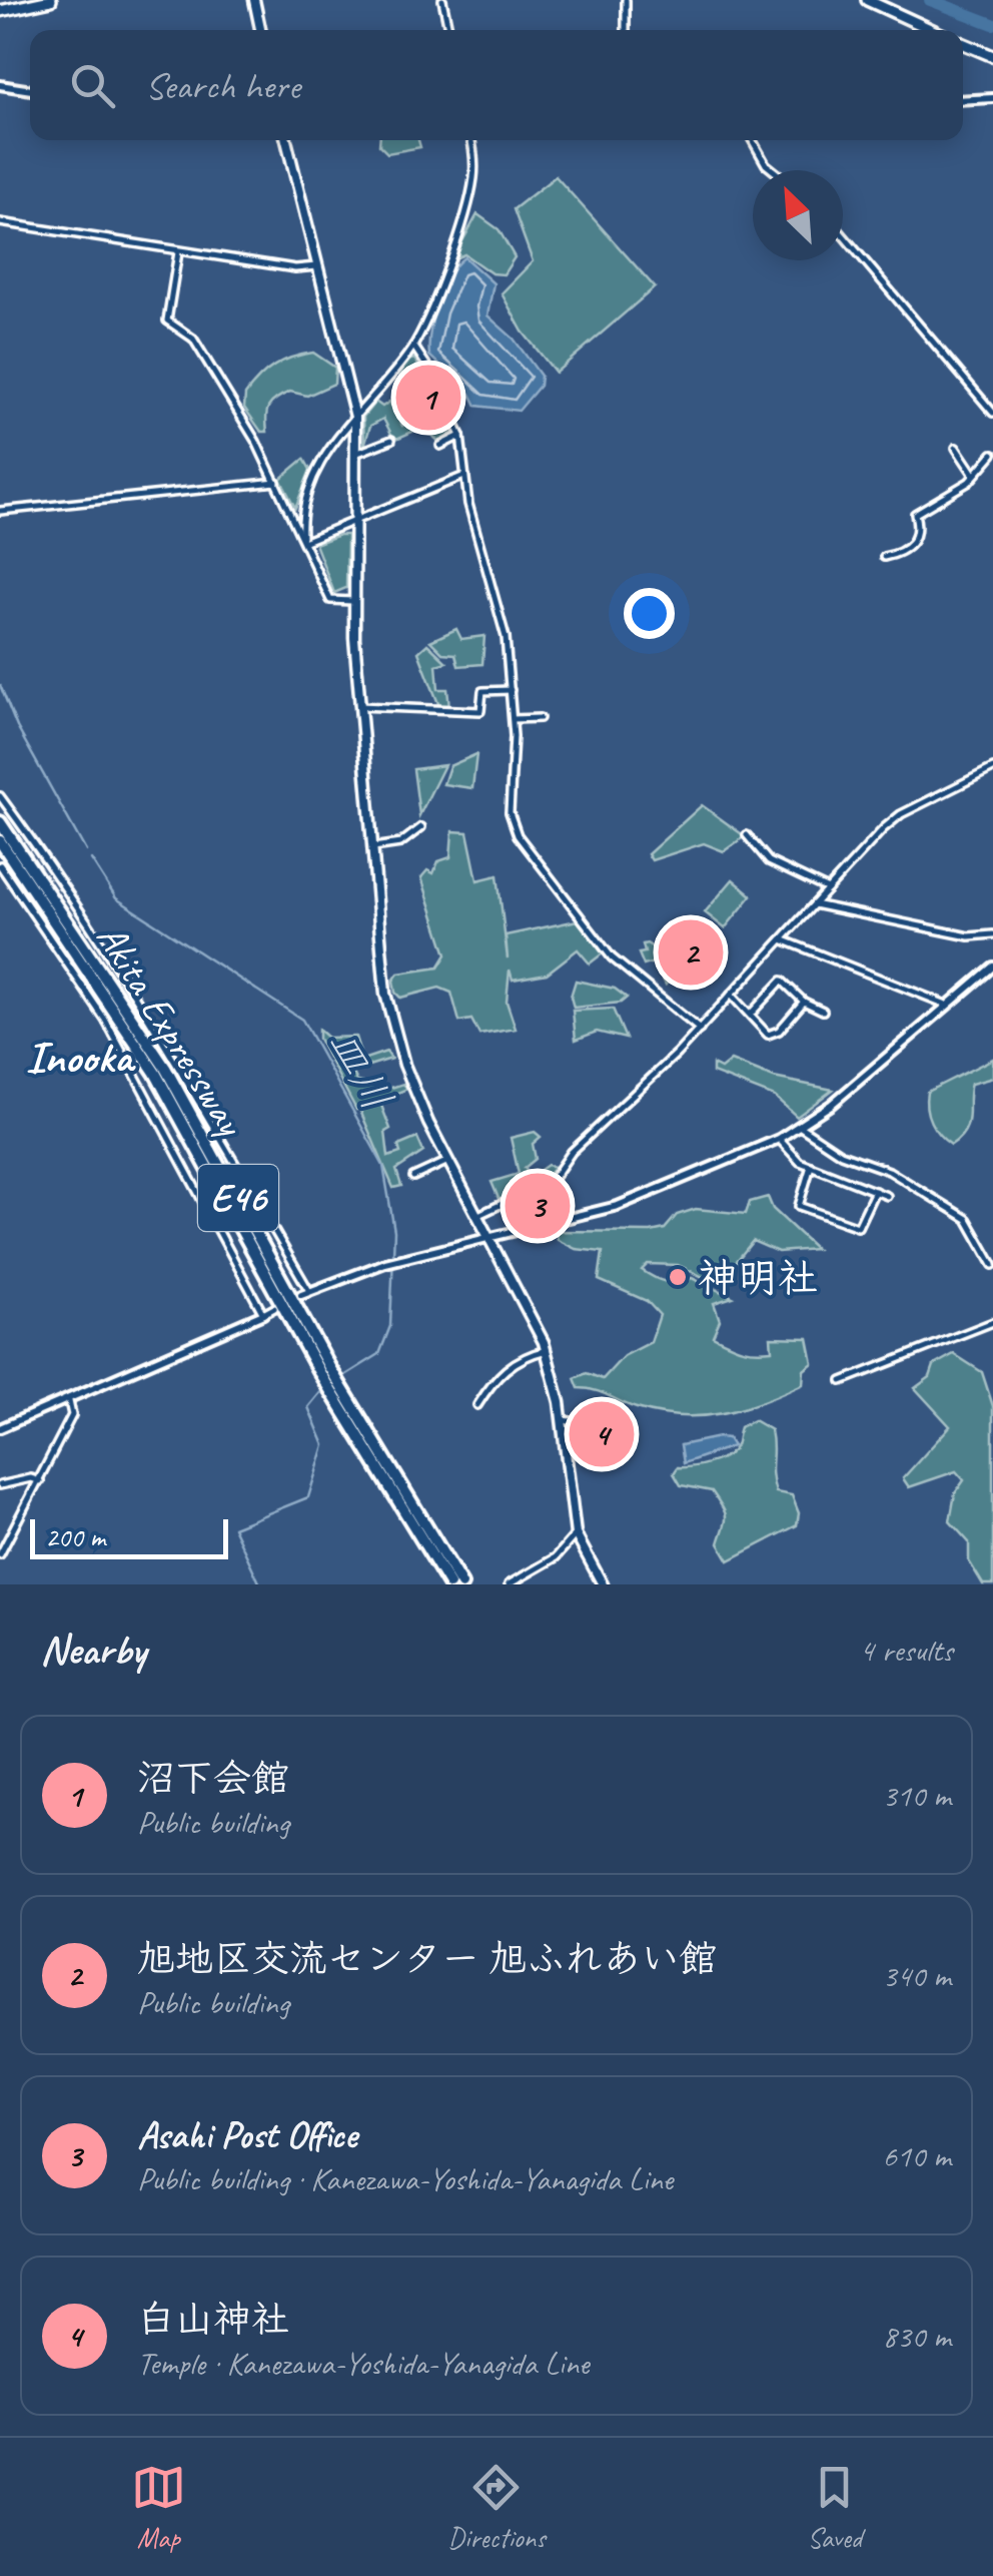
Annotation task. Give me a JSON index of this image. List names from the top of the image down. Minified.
{"streets":{"highway":["Akita Expressway","E46"]},"districts":["Inooka"],"water":["皿川"],"places":["神明社"],"scale_bar":"200 m","north":"top left","page":{"search":"Search here","pins":["1","2","3","4"],"scale":"200 m","heading":["Nearby","4 results"],"list":[{"mark":"1","name":"沼下会館","note":"Public building","value":"310 m"},{"mark":"2","name":"旭地区交流センター 旭ふれあい館","note":"Public building","value":"340 m"},{"mark":"3","name":"Asahi Post Office","note":"Public building · Kanezawa-Yoshida-Yanagida Line","value":"610 m"},{"mark":"4","name":"白山神社","note":"Temple · Kanezawa-Yoshida-Yanagida Line","value":"830 m"}],"nav":["Map","Directions","Saved"]}}
